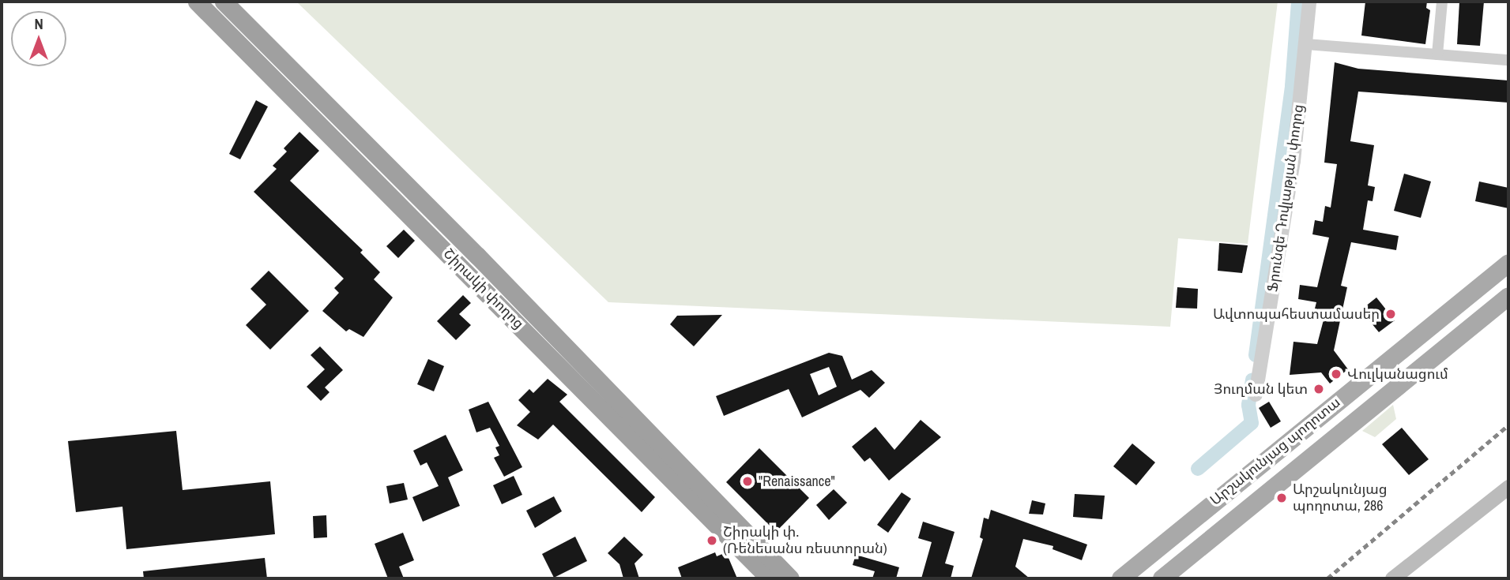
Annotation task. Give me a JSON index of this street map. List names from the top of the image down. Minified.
{"streets":{"highway":["Շիրակի փողոց"],"main road":["Արշակունյաց պողոտա"],"street":["Ֆրունզե Դովլաթյան փողոց"]},"places":["Ավտոպահեստամասեր","Վուլկանացում","Յուղման կետ","\"Renaissance\"","Արշակունյաց պողոտա, 286","Շիրակի փ. (Ռենեսանս ռեստորան)"],"north":"top"}
